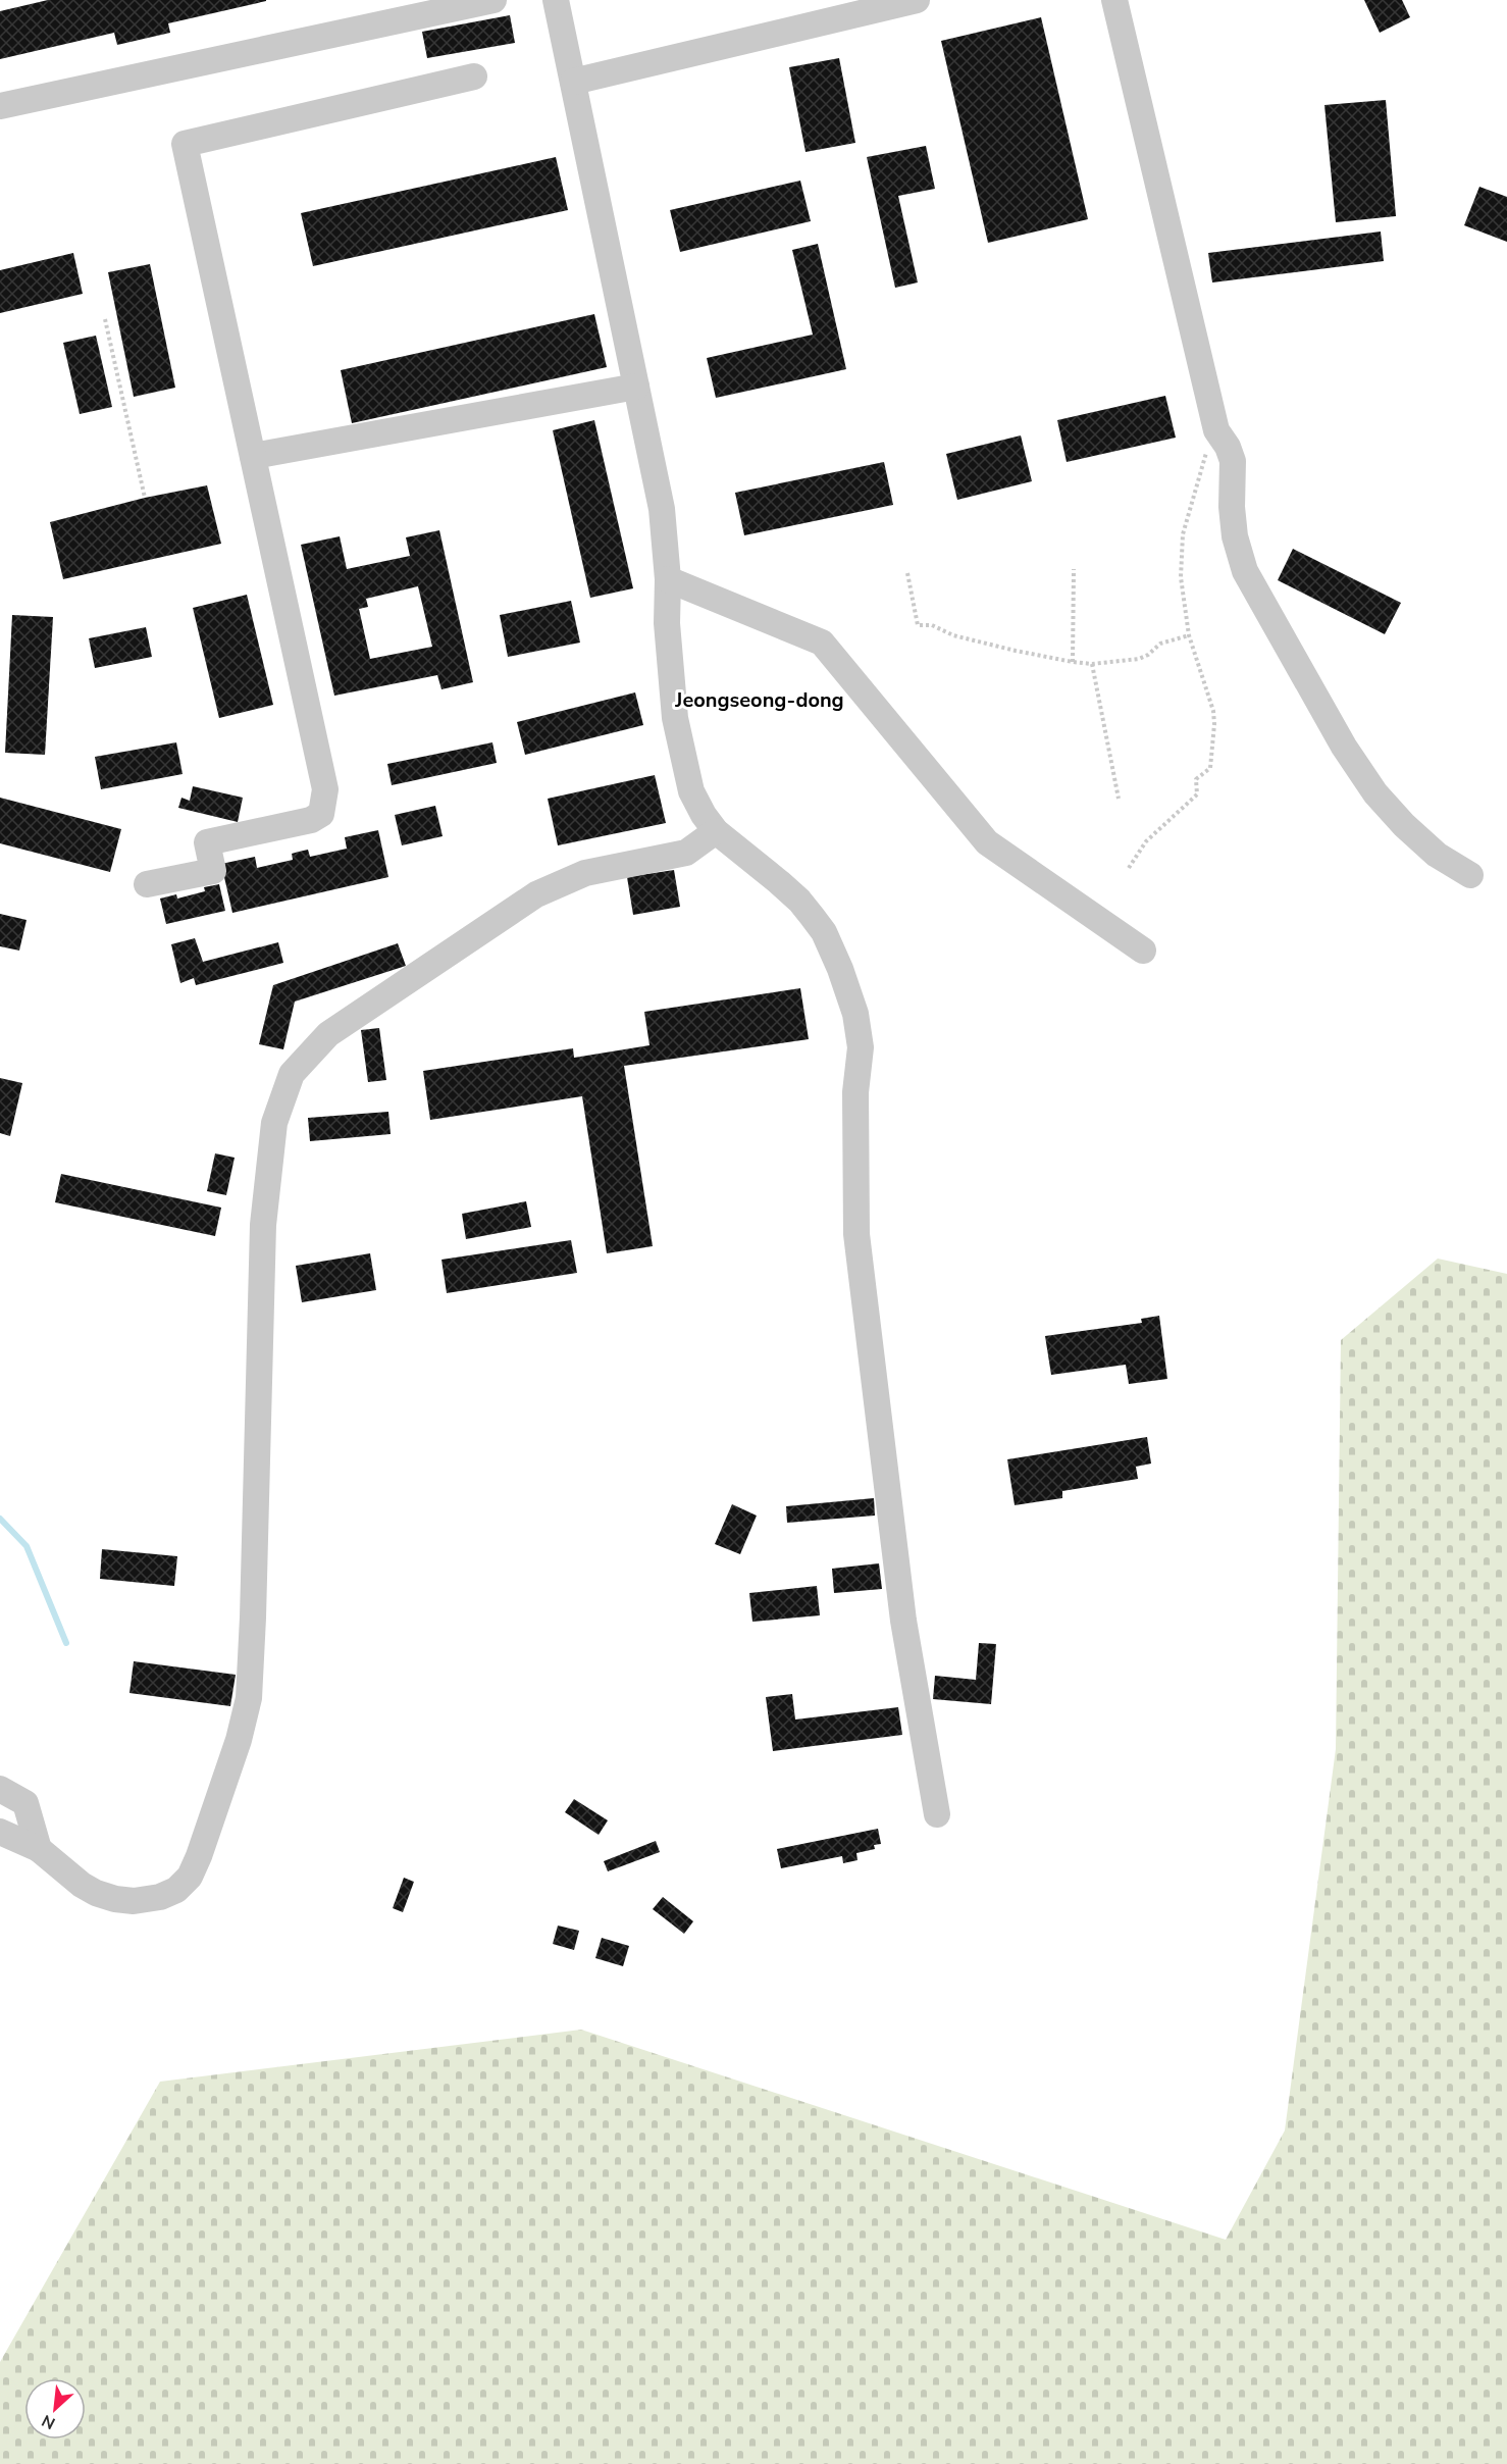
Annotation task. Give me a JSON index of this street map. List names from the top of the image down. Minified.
{"districts":["Jeongseong-dong"],"north":"bottom left"}
